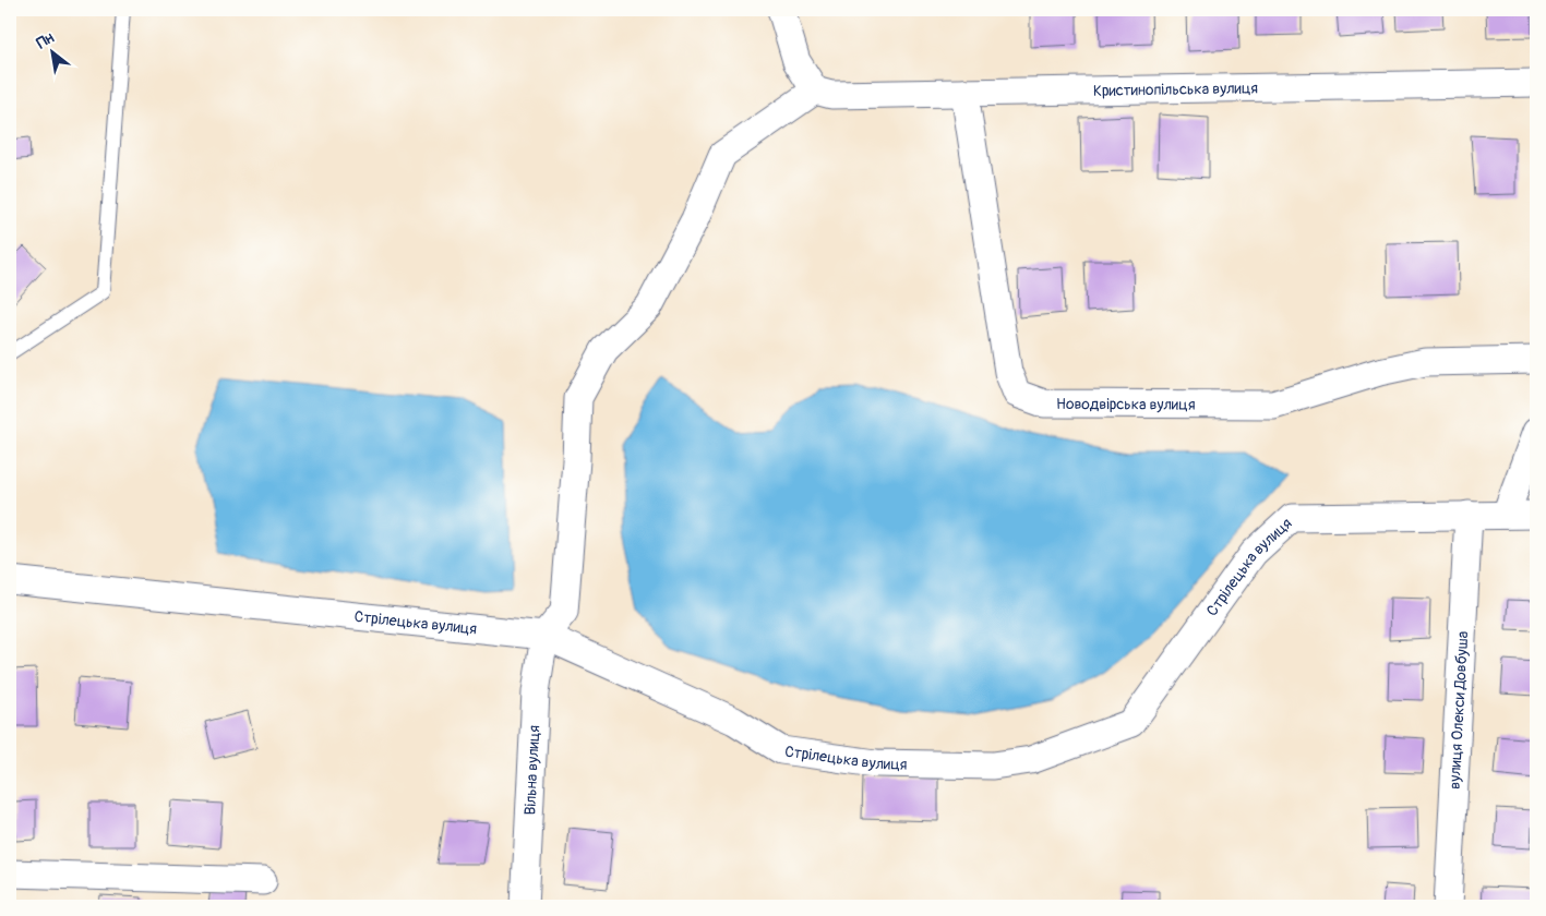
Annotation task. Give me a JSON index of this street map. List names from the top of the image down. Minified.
{"streets":{"street":["Кристинопільська вулиця","Новодвірська вулиця","Стрілецька вулиця","вулиця Олекси Довбуша","Вільна вулиця"]},"crossings":[["Кристинопільська вулиця","Новодвірська вулиця"],["Стрілецька вулиця","вулиця Олекси Довбуша"],["Стрілецька вулиця","Вільна вулиця"]],"north":"top left"}
